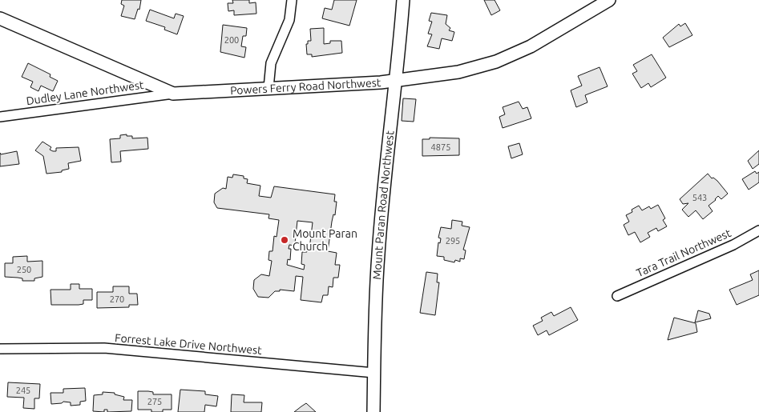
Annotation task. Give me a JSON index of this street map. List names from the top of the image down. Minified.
{"streets":{"street":["Powers Ferry Road Northwest","Dudley Lane Northwest","Mount Paran Road Northwest","Tara Trail Northwest","Forrest Lake Drive Northwest"]},"crossings":[["Powers Ferry Road Northwest","Dudley Lane Northwest"],["Powers Ferry Road Northwest","Mount Paran Road Northwest"],["Mount Paran Road Northwest","Forrest Lake Drive Northwest"]],"places":["Mount Paran Church"],"house_numbers":["200","4875","543","295","250","270","245","275"]}
